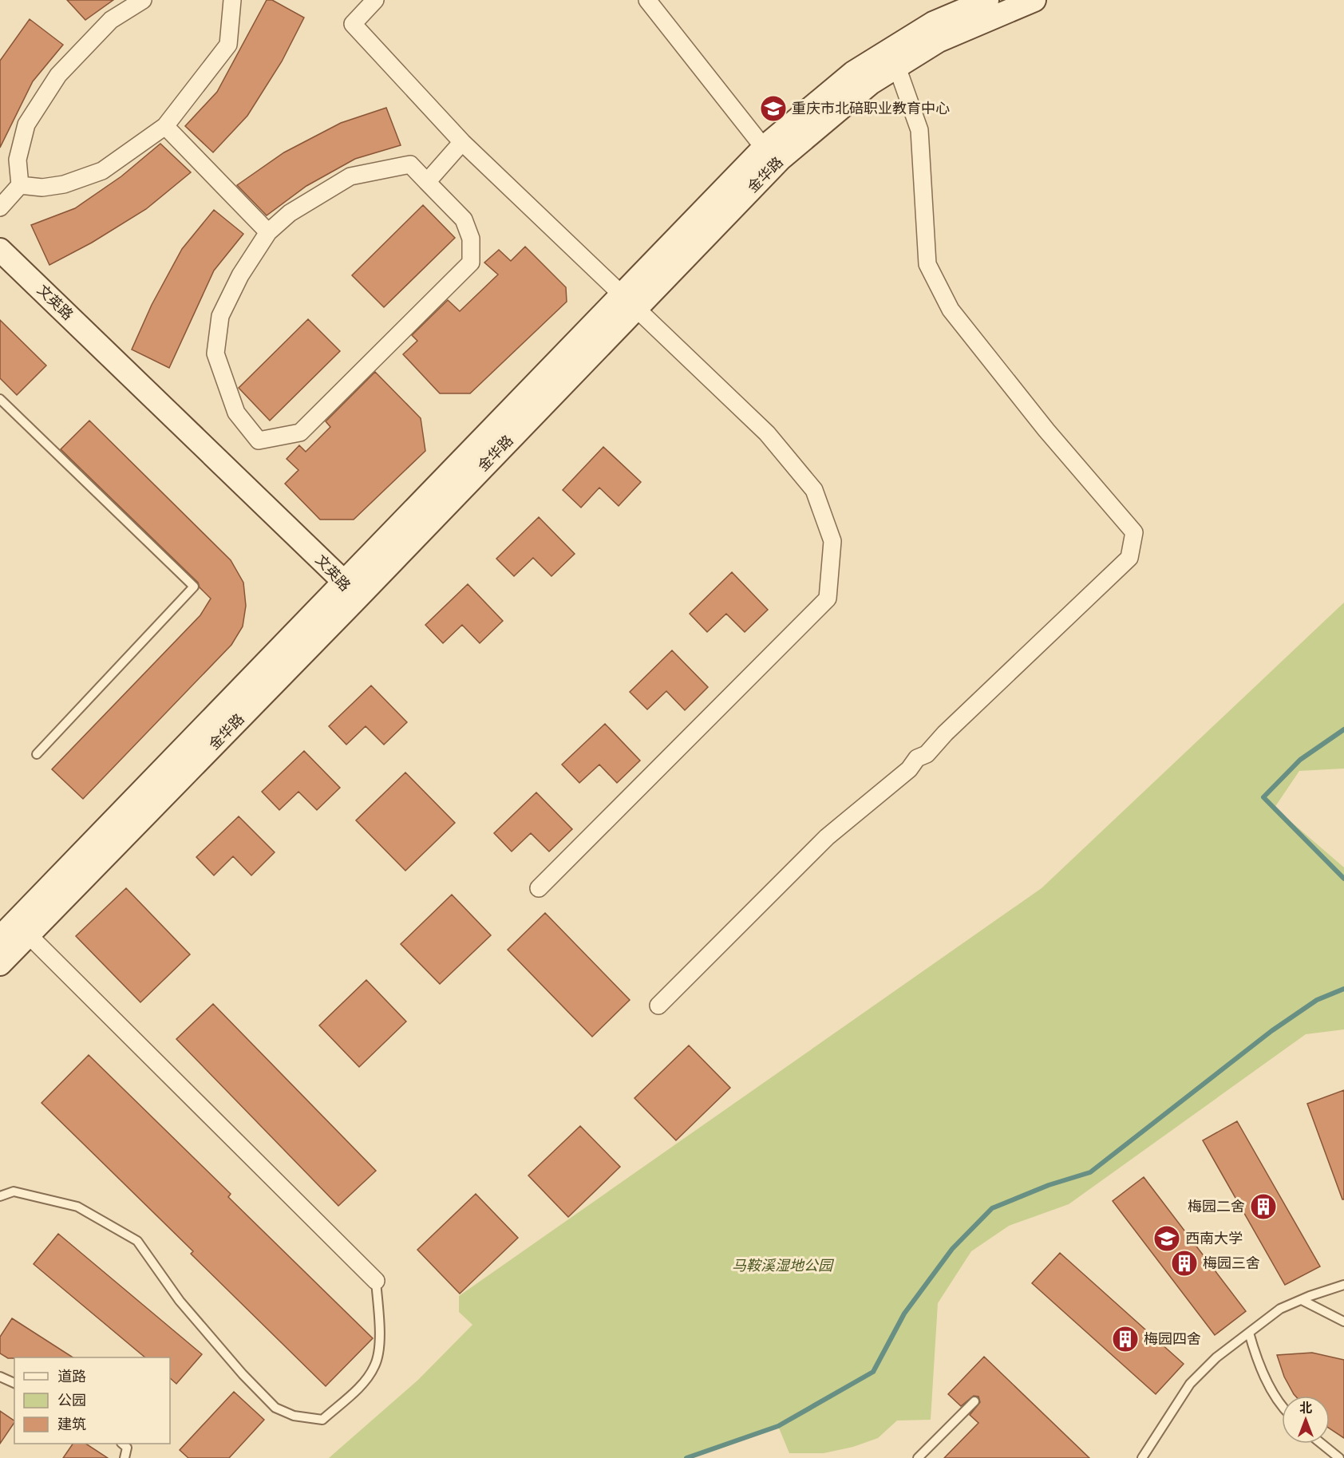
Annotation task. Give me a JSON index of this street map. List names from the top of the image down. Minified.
{"streets":{"main road":["金华路","文英路"]},"crossings":[["金华路","文英路"]],"parks":["马鞍溪湿地公园"],"places":{"school or university":["重庆市北碚职业教育中心","西南大学"],"building":["梅园二舍","梅园三舍","梅园四舍"]},"legend":["道路","公园","建筑"],"north":"top"}
